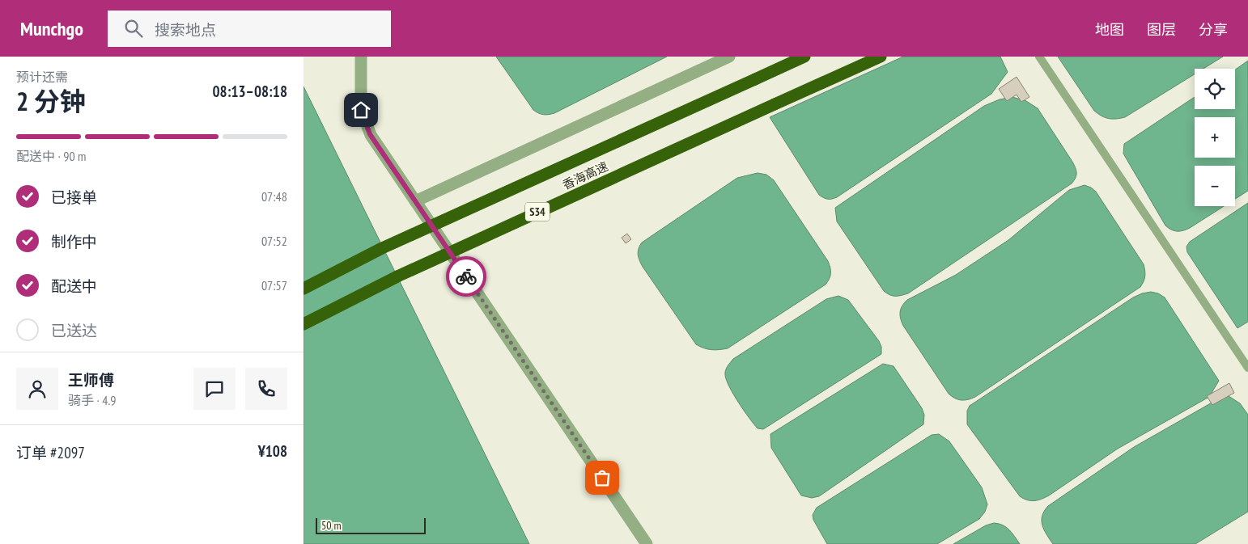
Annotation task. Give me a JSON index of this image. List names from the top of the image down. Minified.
{"streets":{"highway":["香海高速","S34"]},"scale_bar":"50 m","page":{"header":"Munchgo","search":"搜索地点","nav":["地图","图层","分享"],"heading":["2 分钟","预计还需","08:13–08:18"],"panel":["王师傅","骑手 · 4.9","订单 #2097","¥108"],"map_buttons":["+","−"],"bar":"配送中 · 90 m","list":[["已接单","07:48"],["制作中","07:52"],["配送中","07:57"],"已送达"],"scale":"50 m"}}
